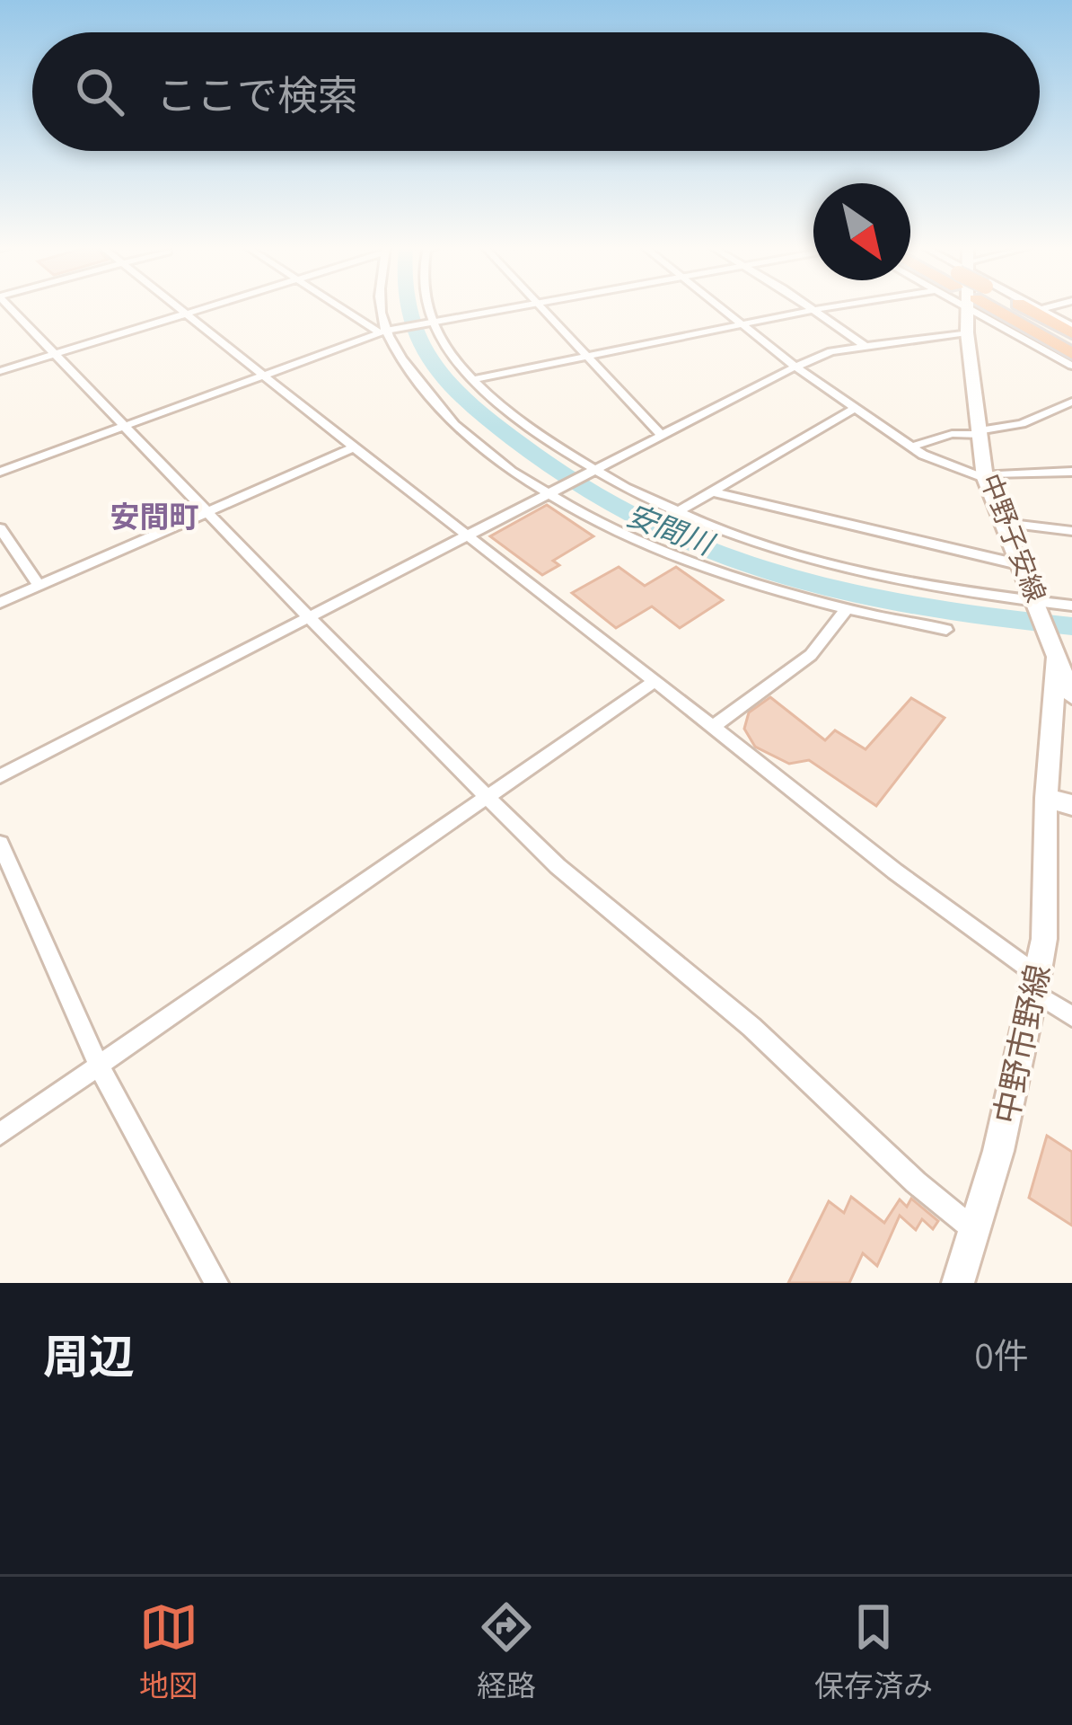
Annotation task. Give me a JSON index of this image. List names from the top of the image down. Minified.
{"streets":{"main road":["中野子安線","中野市野線"]},"crossings":[["中野子安線","中野市野線"]],"districts":["安間町"],"water":["安間川"],"north":"bottom right","page":{"search":"ここで検索","heading":["周辺","0件"],"nav":["地図","経路","保存済み"]}}
